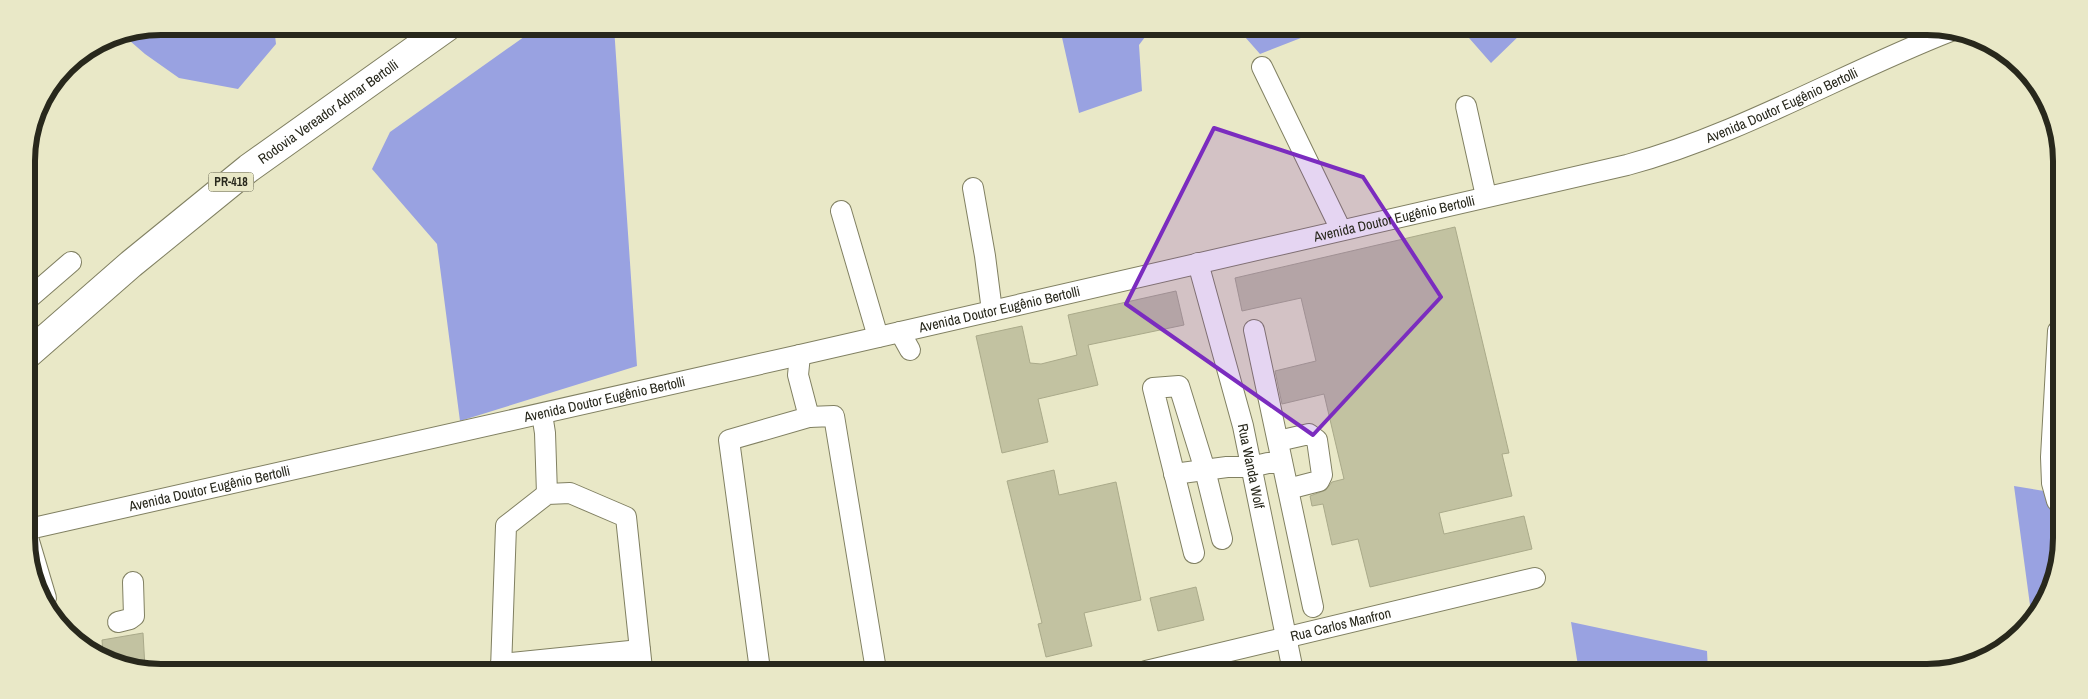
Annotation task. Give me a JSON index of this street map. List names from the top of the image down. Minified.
{"streets":{"highway":["Rodovia Vereador Admar Bertolli","PR-418"],"street":["Avenida Doutor Eugênio Bertolli","Rua Wanda Wolf","Rua Carlos Manfron"]},"crossings":[["Avenida Doutor Eugênio Bertolli","Rua Wanda Wolf"],["Rua Wanda Wolf","Rua Carlos Manfron"]]}
